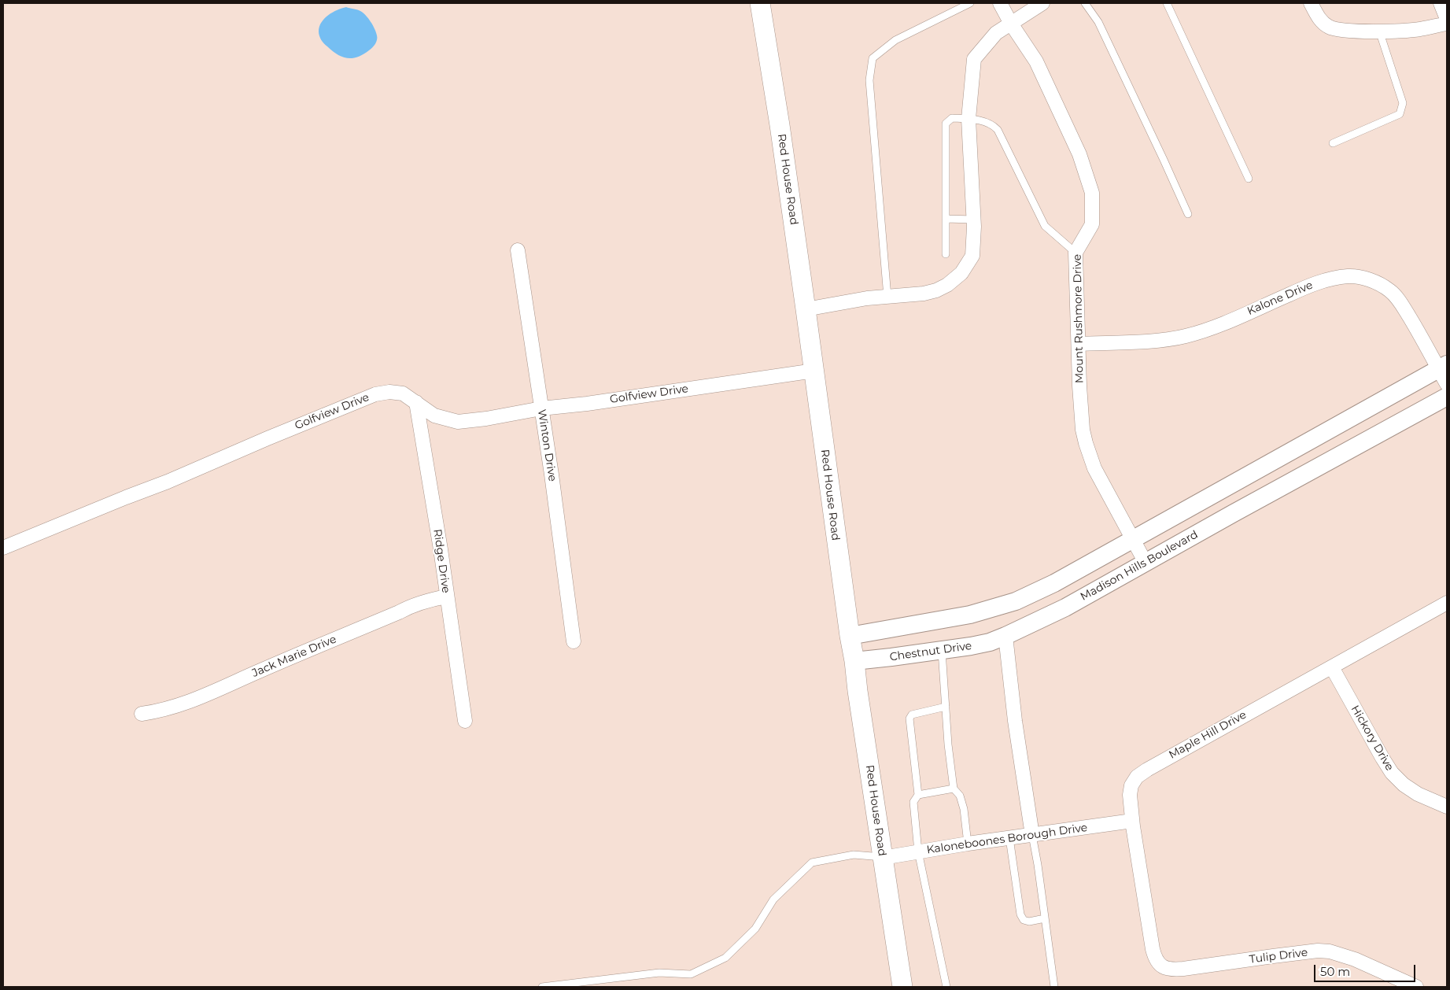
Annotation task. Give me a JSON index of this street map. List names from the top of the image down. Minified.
{"streets":{"main road":["Red House Road"],"street":["Kalone Drive","Mount Rushmore Drive","Golfview Drive","Winton Drive","Ridge Drive","Madison Hills Boulevard","Chestnut Drive","Jack Marie Drive","Maple Hill Drive","Hickory Drive","Kaloneboones Borough Drive","Tulip Drive"]},"crossings":[["Red House Road","Golfview Drive"],["Red House Road","Madison Hills Boulevard"],["Red House Road","Chestnut Drive"],["Red House Road","Kaloneboones Borough Drive"],["Kalone Drive","Mount Rushmore Drive"],["Kalone Drive","Madison Hills Boulevard"],["Mount Rushmore Drive","Madison Hills Boulevard"],["Golfview Drive","Winton Drive"],["Golfview Drive","Ridge Drive"],["Ridge Drive","Jack Marie Drive"],["Madison Hills Boulevard","Chestnut Drive"],["Maple Hill Drive","Hickory Drive"],["Maple Hill Drive","Kaloneboones Borough Drive"],["Maple Hill Drive","Tulip Drive"]],"scale_bar":"50 m"}
